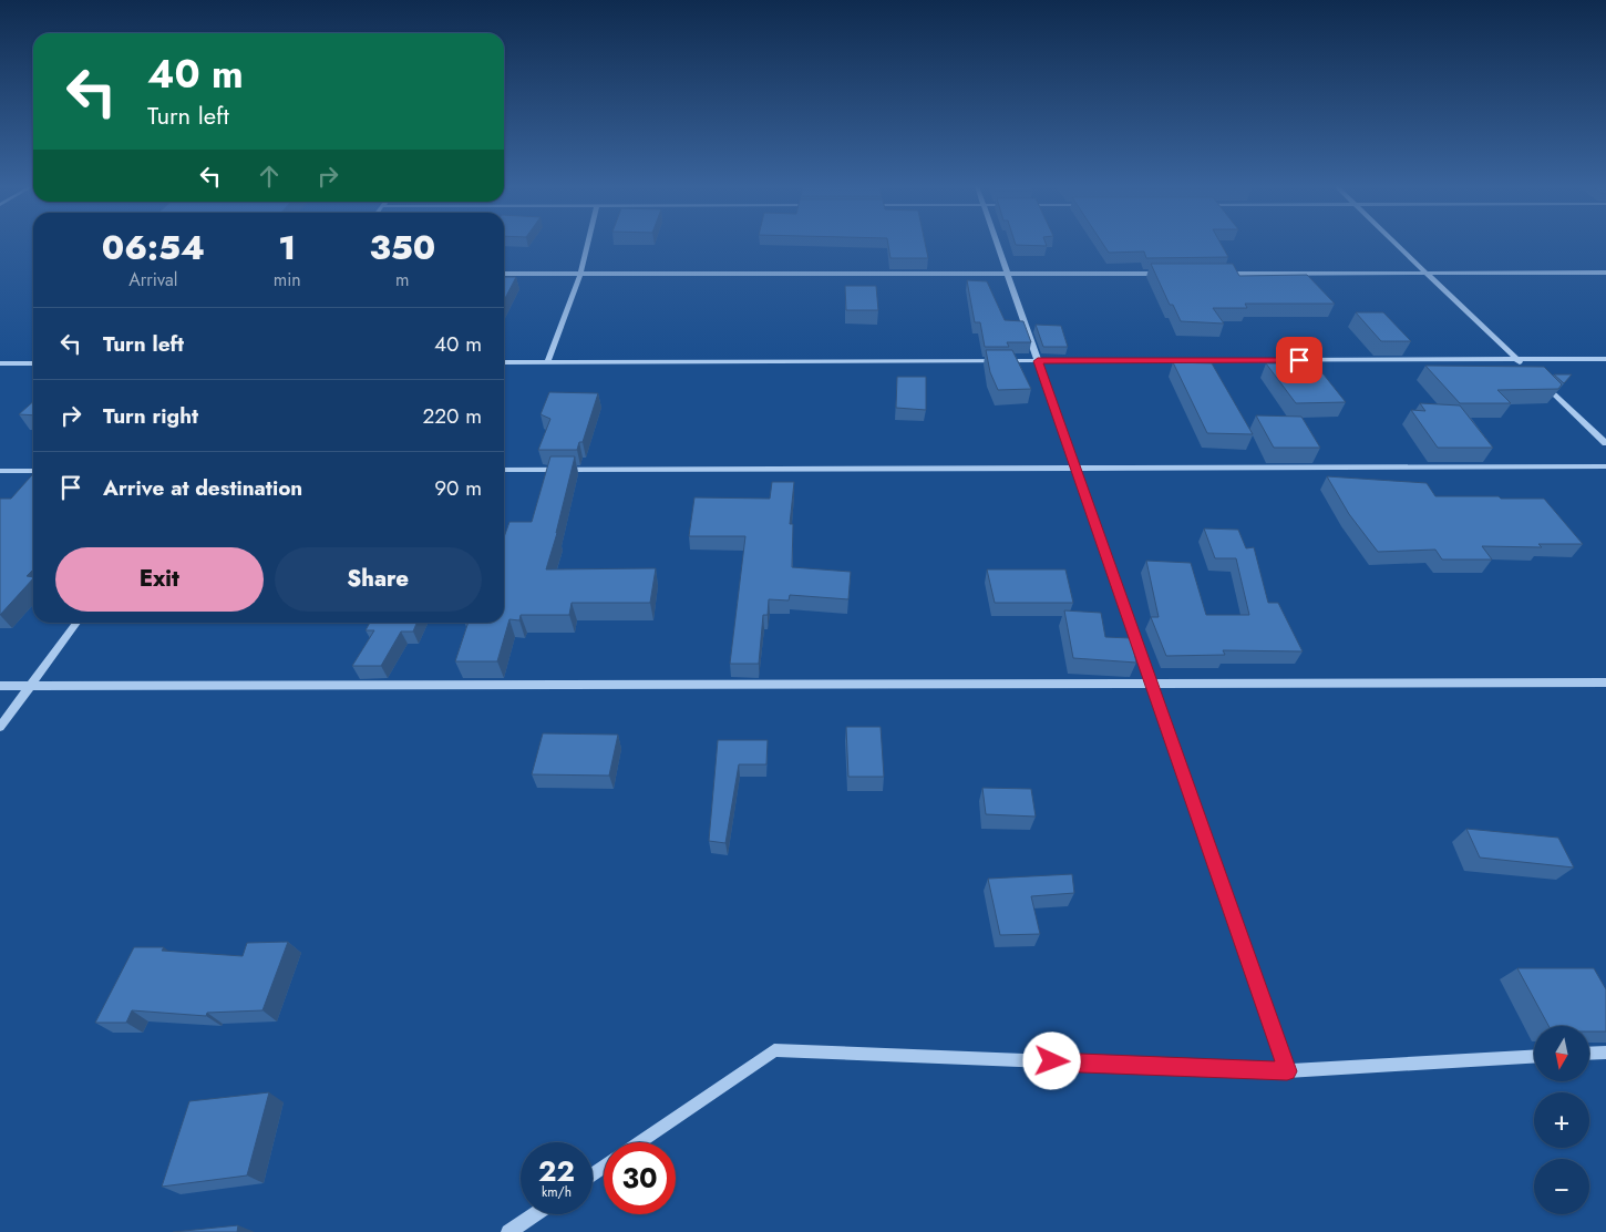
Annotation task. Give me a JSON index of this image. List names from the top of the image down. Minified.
{"north":"bottom","page":{"turn":["40 m","Turn left"],"eta":["06:54","Arrival","1","min","350","m"],"list":[{"name":"Turn left","value":"40 m"},{"name":"Turn right","value":"220 m"},{"name":"Arrive at destination","value":"90 m"}],"buttons":["Exit","Share"],"map_buttons":["+","−"],"speed":"22 km/h","limit":"30"}}
